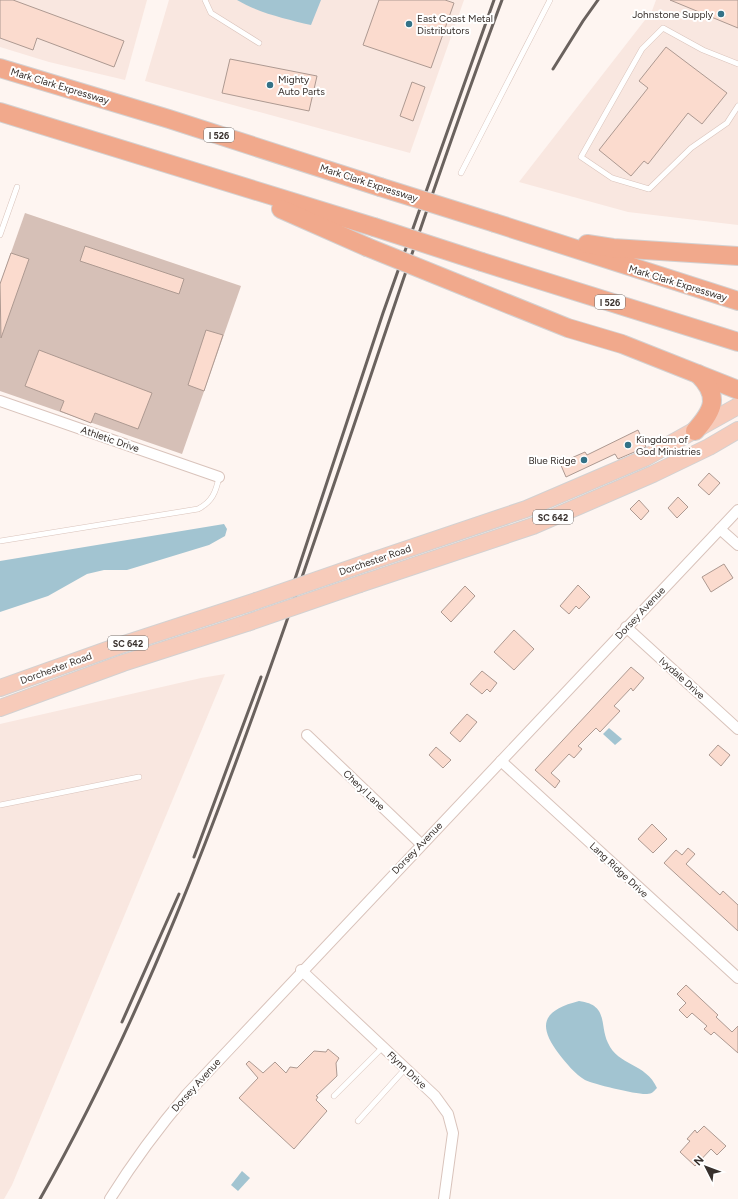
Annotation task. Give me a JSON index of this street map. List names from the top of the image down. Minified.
{"streets":{"highway":["Mark Clark Expressway","I 526"],"main road":["SC 642","Dorchester Road"],"street":["Athletic Drive","Dorsey Avenue","Ivydale Drive","Cheryl Lane","Lang Ridge Drive","Flynn Drive"]},"crossings":[["Dorsey Avenue","Ivydale Drive"],["Dorsey Avenue","Cheryl Lane"],["Dorsey Avenue","Lang Ridge Drive"],["Dorsey Avenue","Flynn Drive"]],"places":["Johnstone Supply","East Coast Metal Distributors","Mighty Auto Parts","Kingdom of God Ministries","Blue Ridge"],"north":"top left"}
